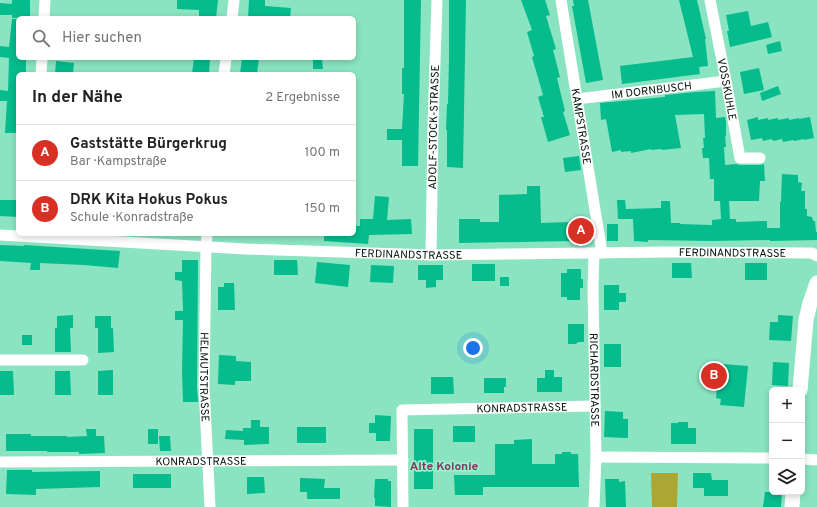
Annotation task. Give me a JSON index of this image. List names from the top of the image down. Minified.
{"streets":{"street":["VOSSKUHLE","IM DORNBUSCH","ADOLF-STOCK-STRASSE","KAMPSTRASSE","FERDINANDSTRASSE","HELMUTSTRASSE","RICHARDSTRASSE","KONRADSTRASSE"]},"crossings":[["VOSSKUHLE","IM DORNBUSCH"],["IM DORNBUSCH","KAMPSTRASSE"],["ADOLF-STOCK-STRASSE","FERDINANDSTRASSE"],["KAMPSTRASSE","FERDINANDSTRASSE"],["KAMPSTRASSE","RICHARDSTRASSE"],["FERDINANDSTRASSE","HELMUTSTRASSE"],["FERDINANDSTRASSE","RICHARDSTRASSE"],["HELMUTSTRASSE","KONRADSTRASSE"],["RICHARDSTRASSE","KONRADSTRASSE"]],"districts":["Alte Kolonie"],"page":{"search":"Hier suchen","heading":["In der Nähe","2 Ergebnisse"],"list":[{"mark":"A","name":"Gaststätte Bürgerkrug","note":"Bar · Kampstraße","value":"100 m"},{"mark":"B","name":"DRK Kita Hokus Pokus","note":"Schule · Konradstraße","value":"150 m"}],"pins":["A","B"],"map_buttons":["+","−"]}}
